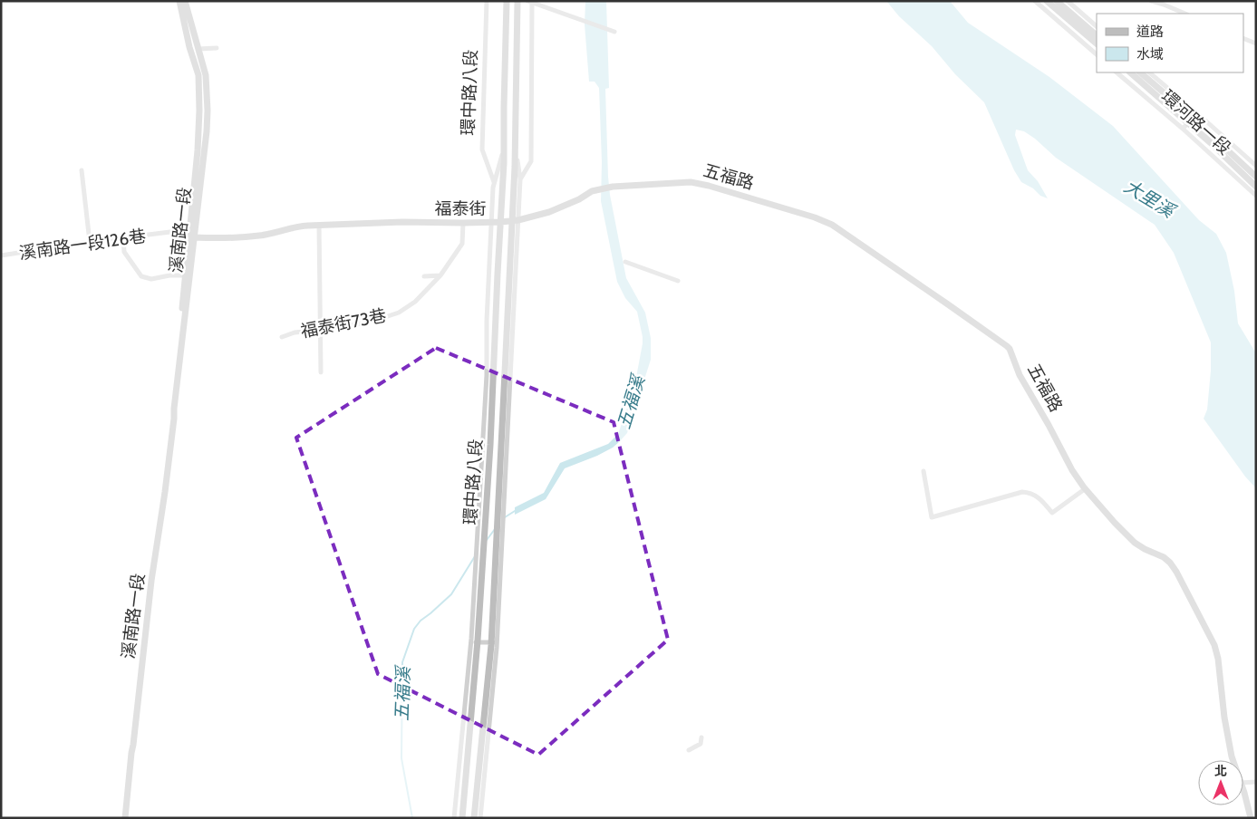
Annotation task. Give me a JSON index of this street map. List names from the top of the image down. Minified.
{"streets":{"street":["環中路八段","環河路一段","五福路","福泰街","溪南路一段","溪南路一段126巷","福泰街73巷"]},"crossings":[["環中路八段","福泰街"],["五福路","福泰街"],["福泰街","溪南路一段"],["福泰街","福泰街73巷"],["溪南路一段","溪南路一段126巷"]],"water":["大里溪","五福溪"],"legend":["道路","水域"],"north":"top"}
